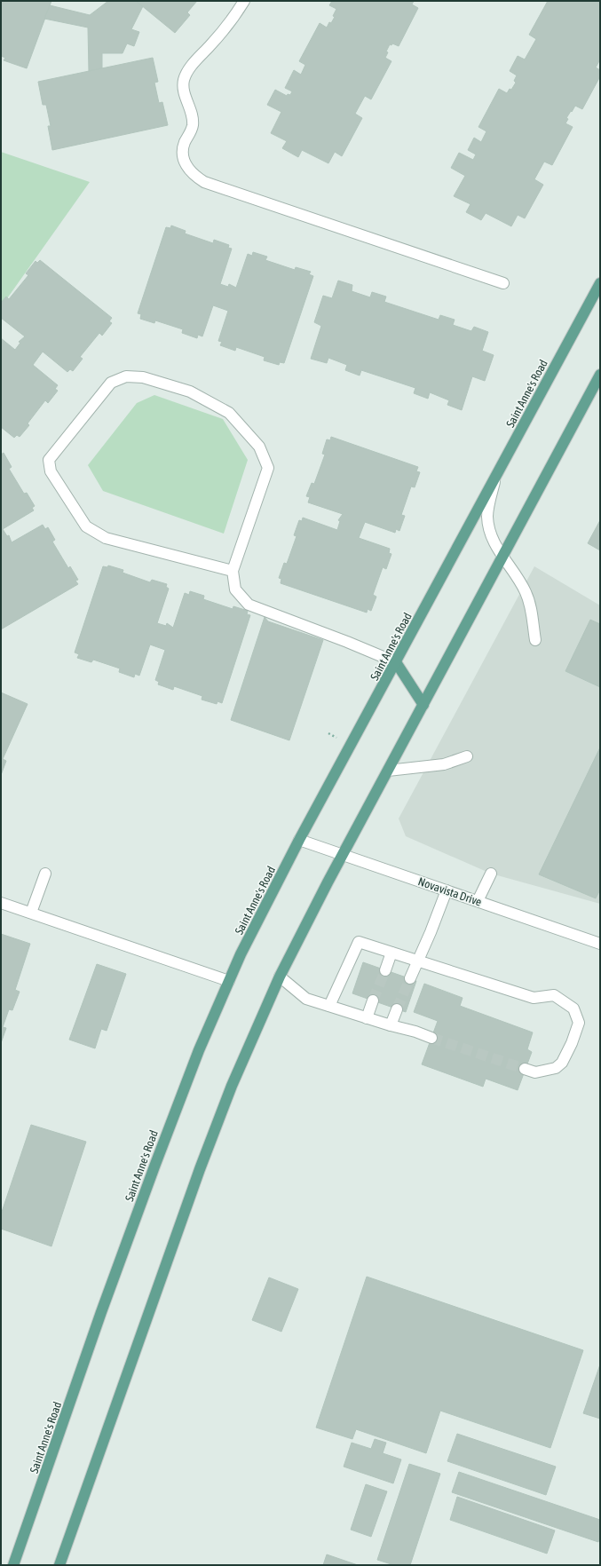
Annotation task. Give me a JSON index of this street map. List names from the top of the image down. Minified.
{"streets":{"main road":["Saint Anne's Road"],"street":["Novavista Drive"]},"crossings":[["Saint Anne's Road","Novavista Drive"]]}
